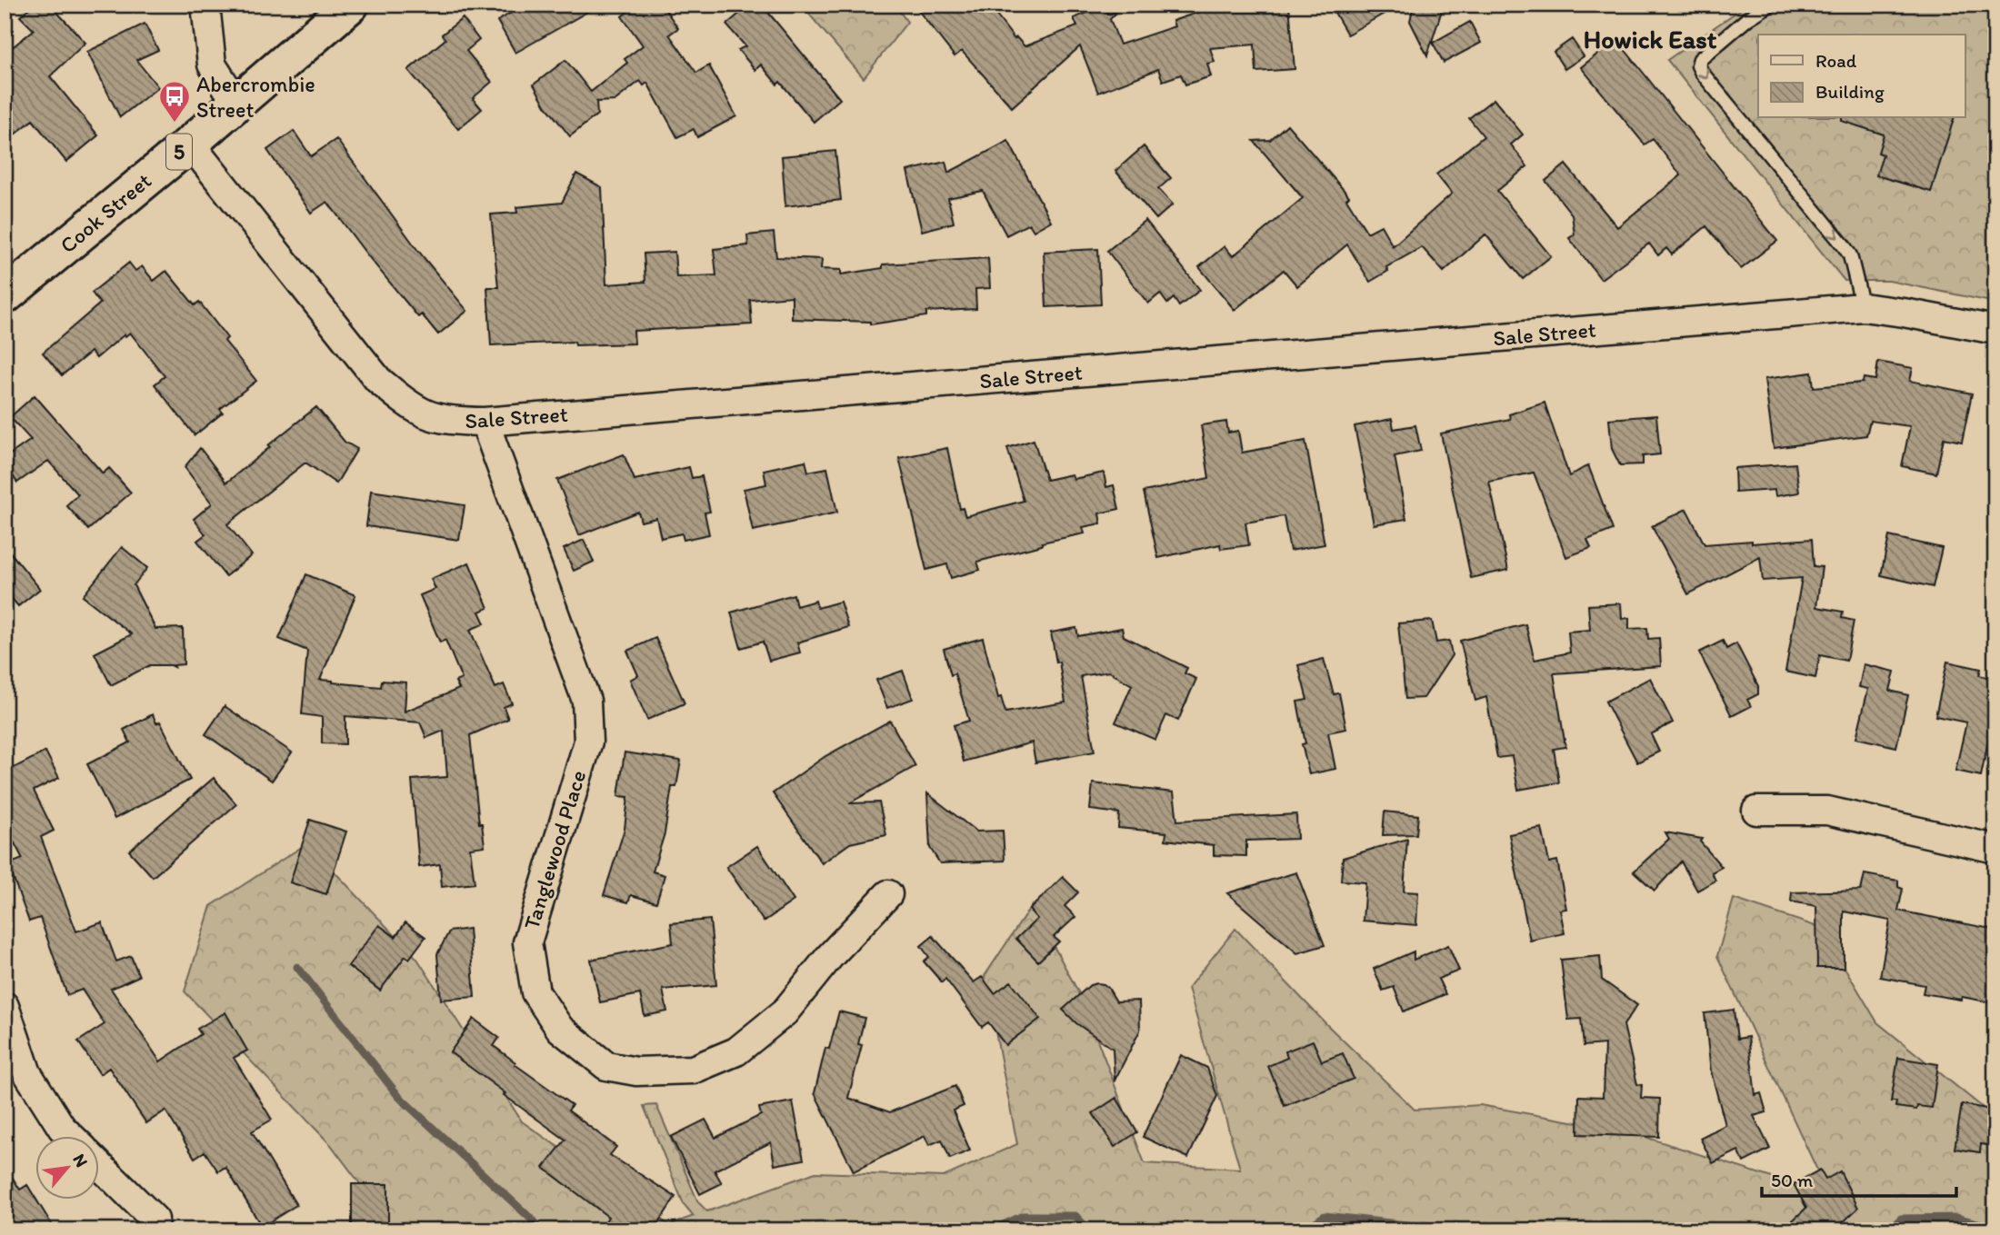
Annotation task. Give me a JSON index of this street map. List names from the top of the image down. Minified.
{"streets":{"main road":["5","Cook Street"],"street":["Sale Street","Tanglewood Place"]},"crossings":[["Cook Street","Sale Street"],["Sale Street","Tanglewood Place"]],"districts":["Howick East"],"places":{"bus stop":["Abercrombie Street"]},"legend":["Road","Building"],"scale_bar":"50 m","north":"top right"}
